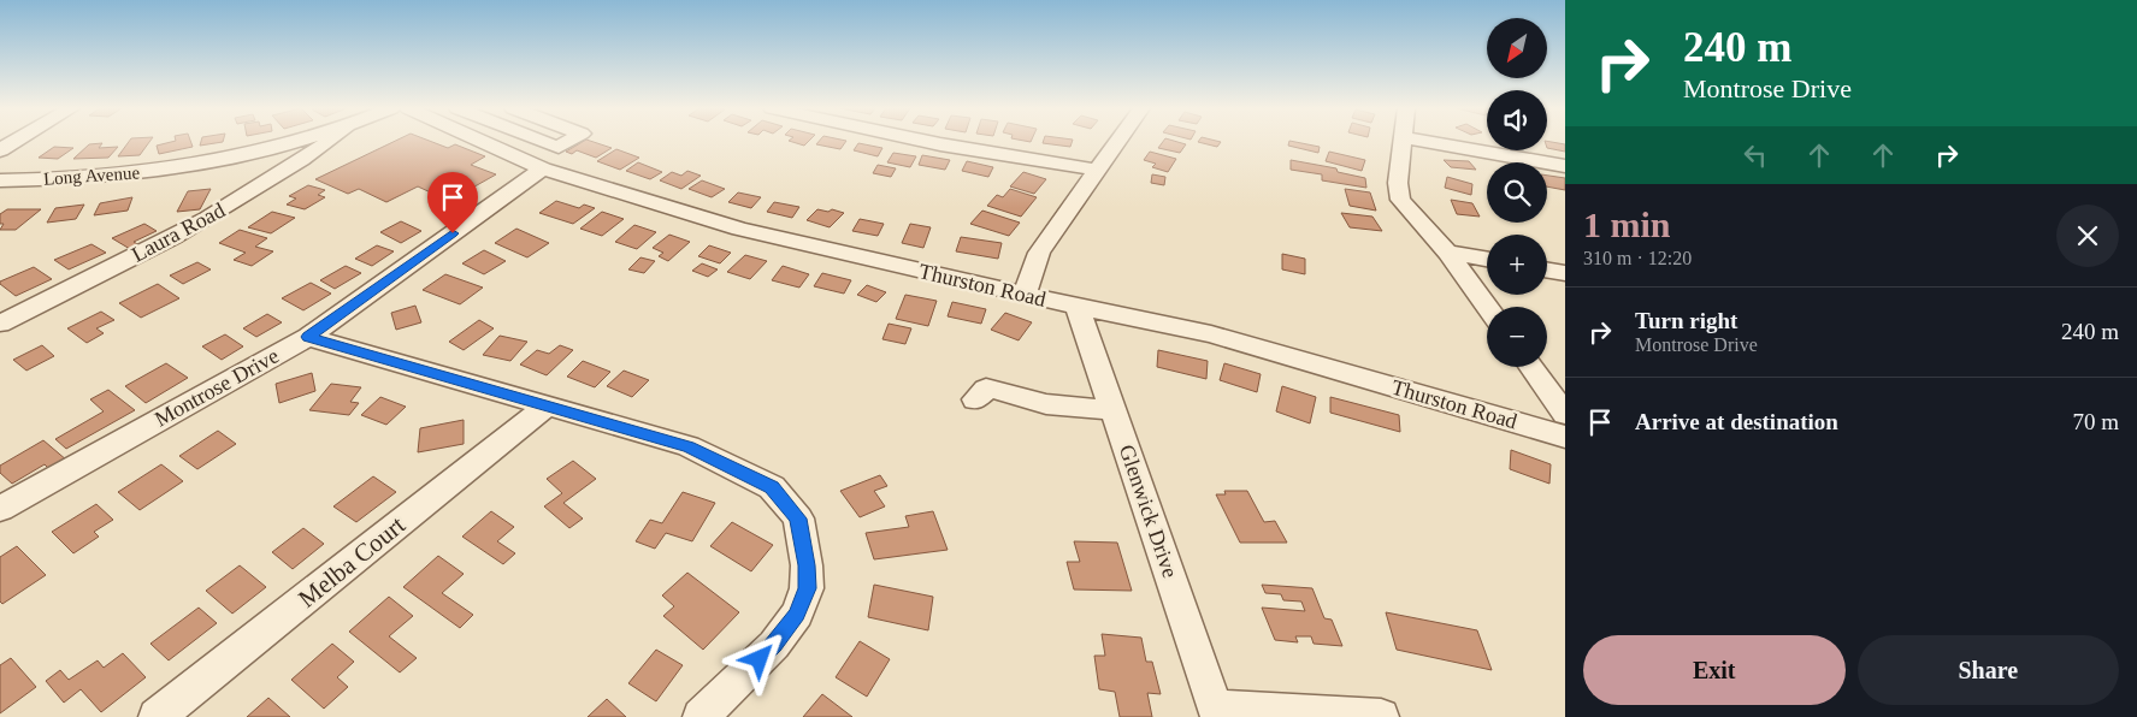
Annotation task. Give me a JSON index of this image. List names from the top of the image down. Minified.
{"streets":{"street":["Long Avenue","Laura Road","Thurston Road","Montrose Drive","Glenwick Drive","Melba Court"]},"crossings":[["Thurston Road","Montrose Drive"],["Thurston Road","Glenwick Drive"]],"north":"bottom left","page":{"turn":["240 m","Montrose Drive"],"map_buttons":["+","−"],"heading":["1 min","310 m · 12:20"],"list":[{"name":"Turn right","note":"Montrose Drive","value":"240 m"},{"name":"Arrive at destination","value":"70 m"}],"buttons":["Exit","Share"]}}
